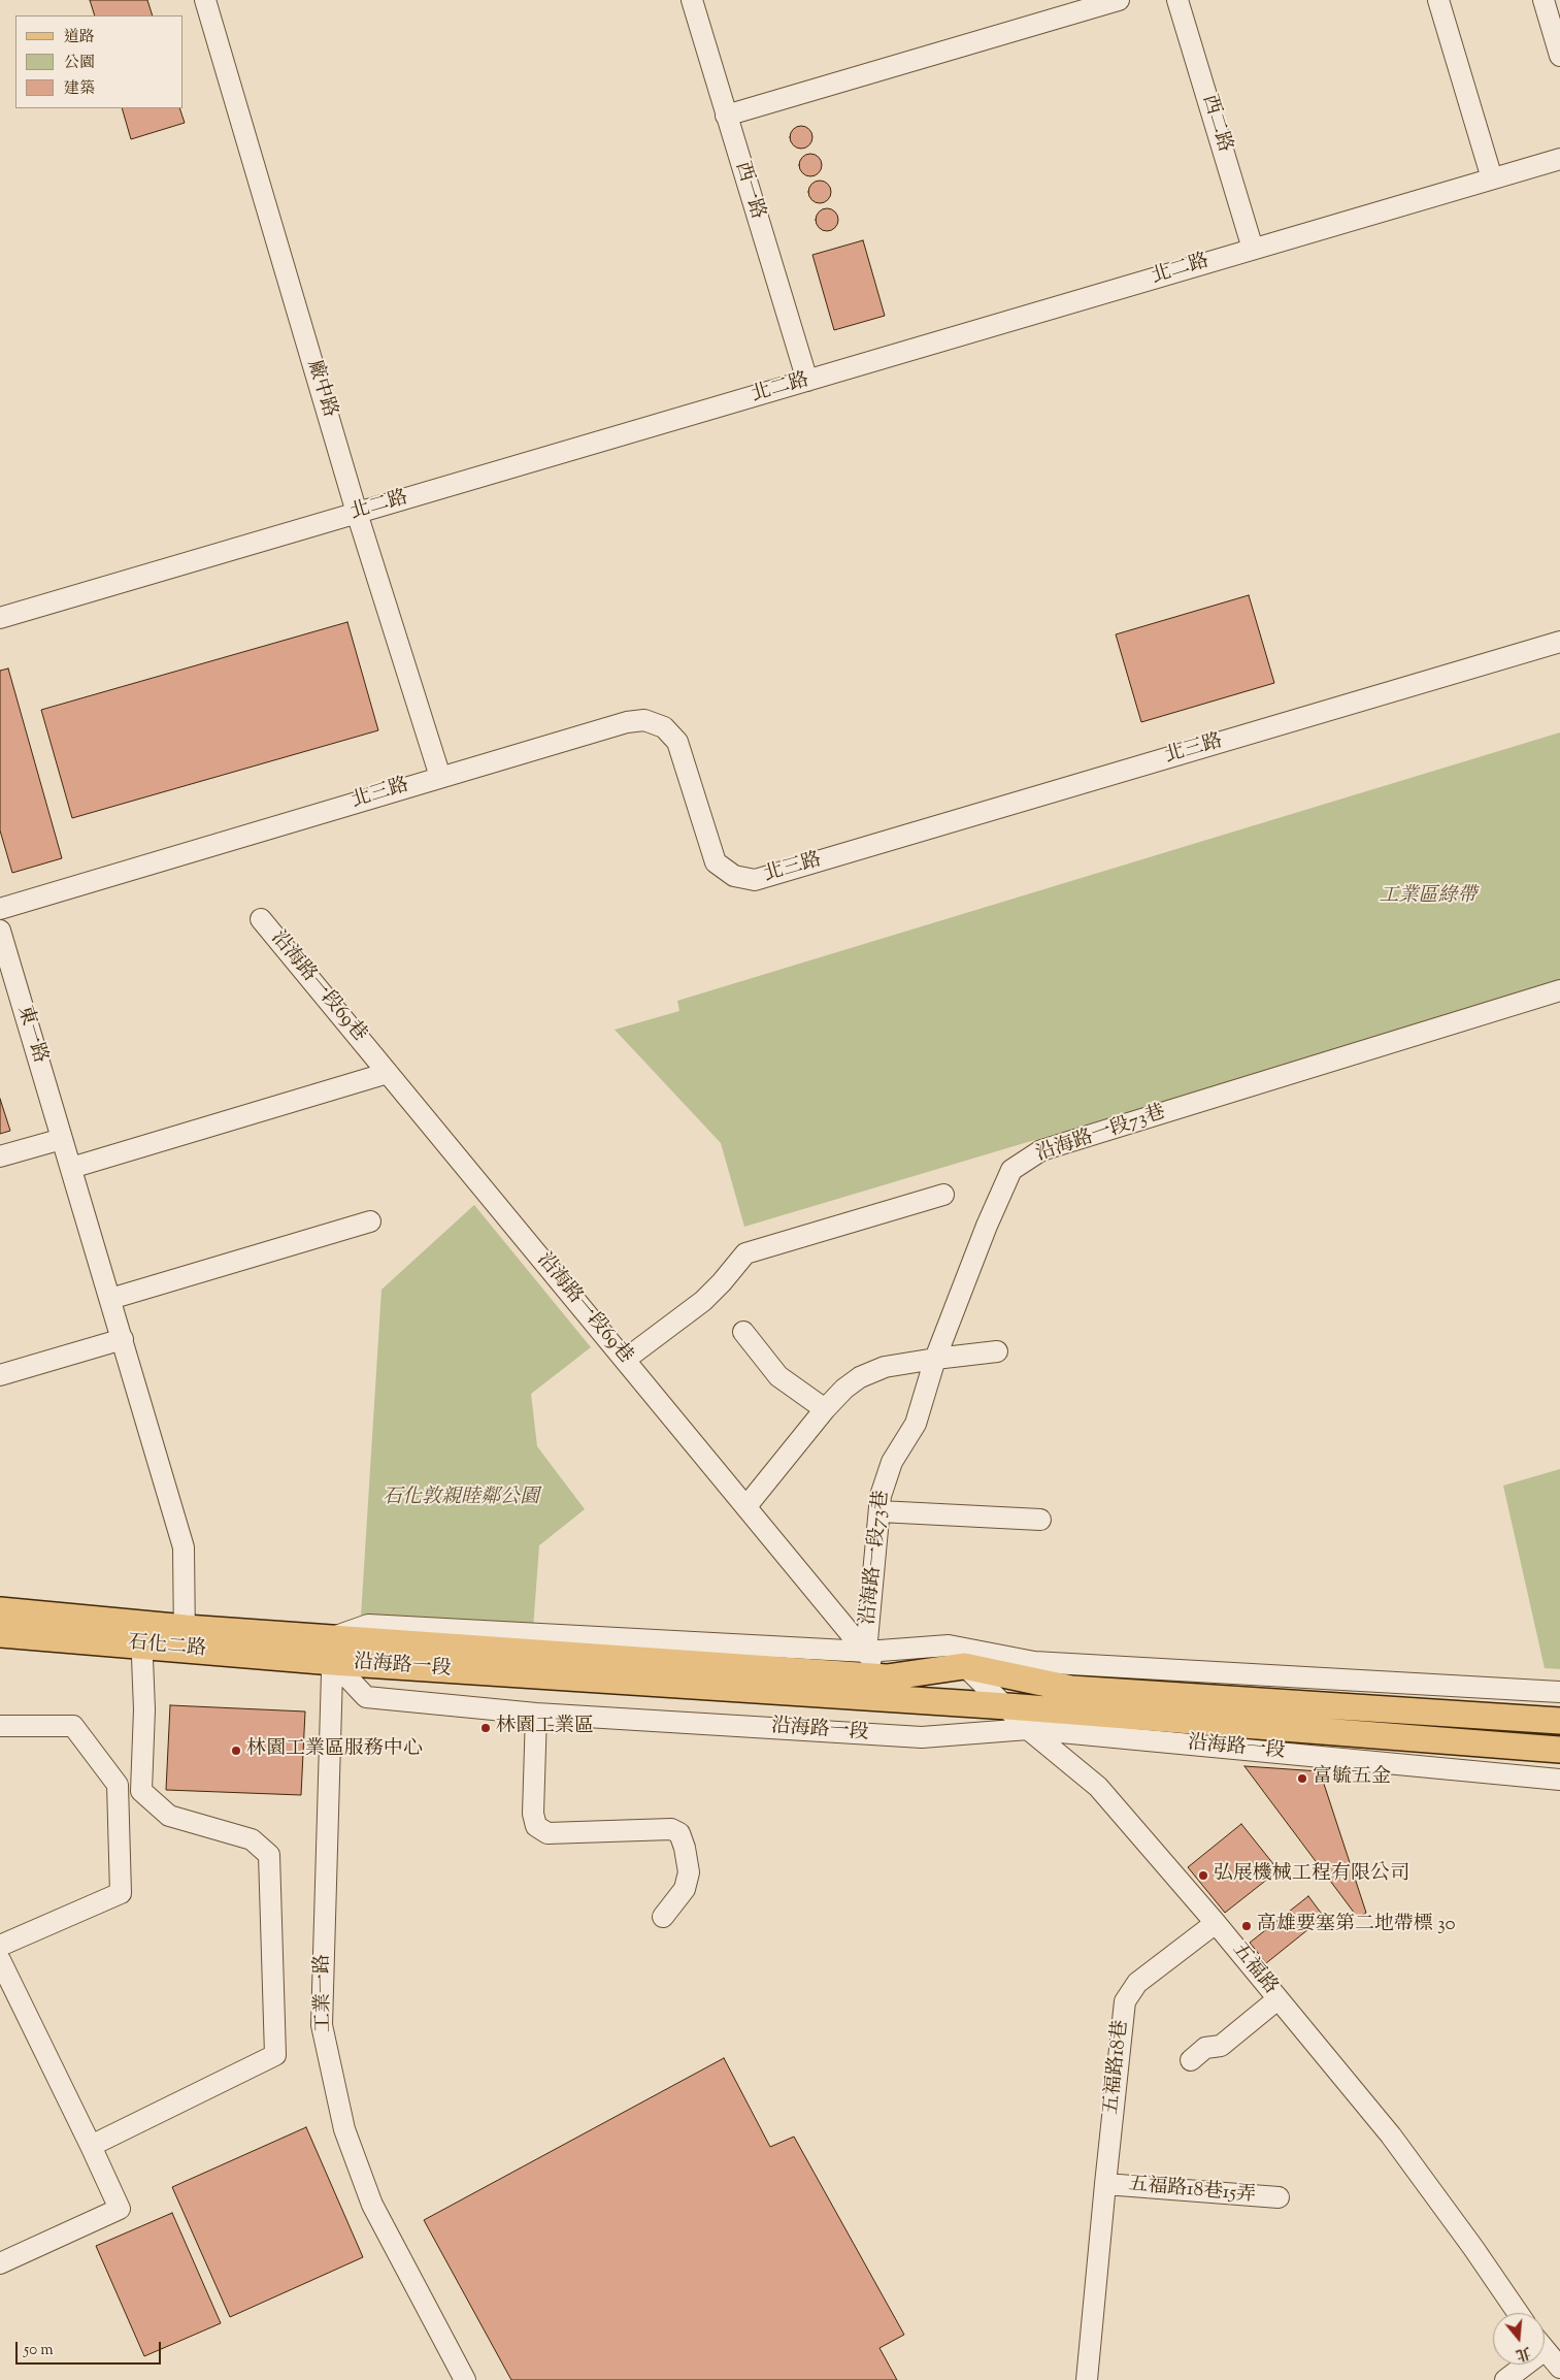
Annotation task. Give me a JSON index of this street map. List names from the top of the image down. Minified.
{"streets":{"main road":["石化二路","沿海路一段"],"street":["西二路","西一路","北二路","廠中路","北三路","沿海路一段69巷","東一路","沿海路一段73巷","五福路","工業一路","五福路18巷","五福路18巷15弄"]},"crossings":[["西二路","北二路"],["西一路","北二路"],["北二路","廠中路"],["廠中路","北三路"],["沿海路一段69巷","沿海路一段73巷"],["沿海路一段69巷","沿海路一段"],["東一路","石化二路"],["沿海路一段73巷","沿海路一段"],["石化二路","沿海路一段"],["石化二路","工業一路"],["沿海路一段","五福路"],["沿海路一段","工業一路"],["五福路","五福路18巷"],["五福路18巷","五福路18巷15弄"]],"parks":["工業區綠帶","石化敦親睦鄰公園"],"places":["林園工業區","林園工業區服務中心","富毓五金","弘展機械工程有限公司","高雄要塞第二地帶標 30"],"legend":["道路","公園","建築"],"scale_bar":"50 m","north":"bottom"}
